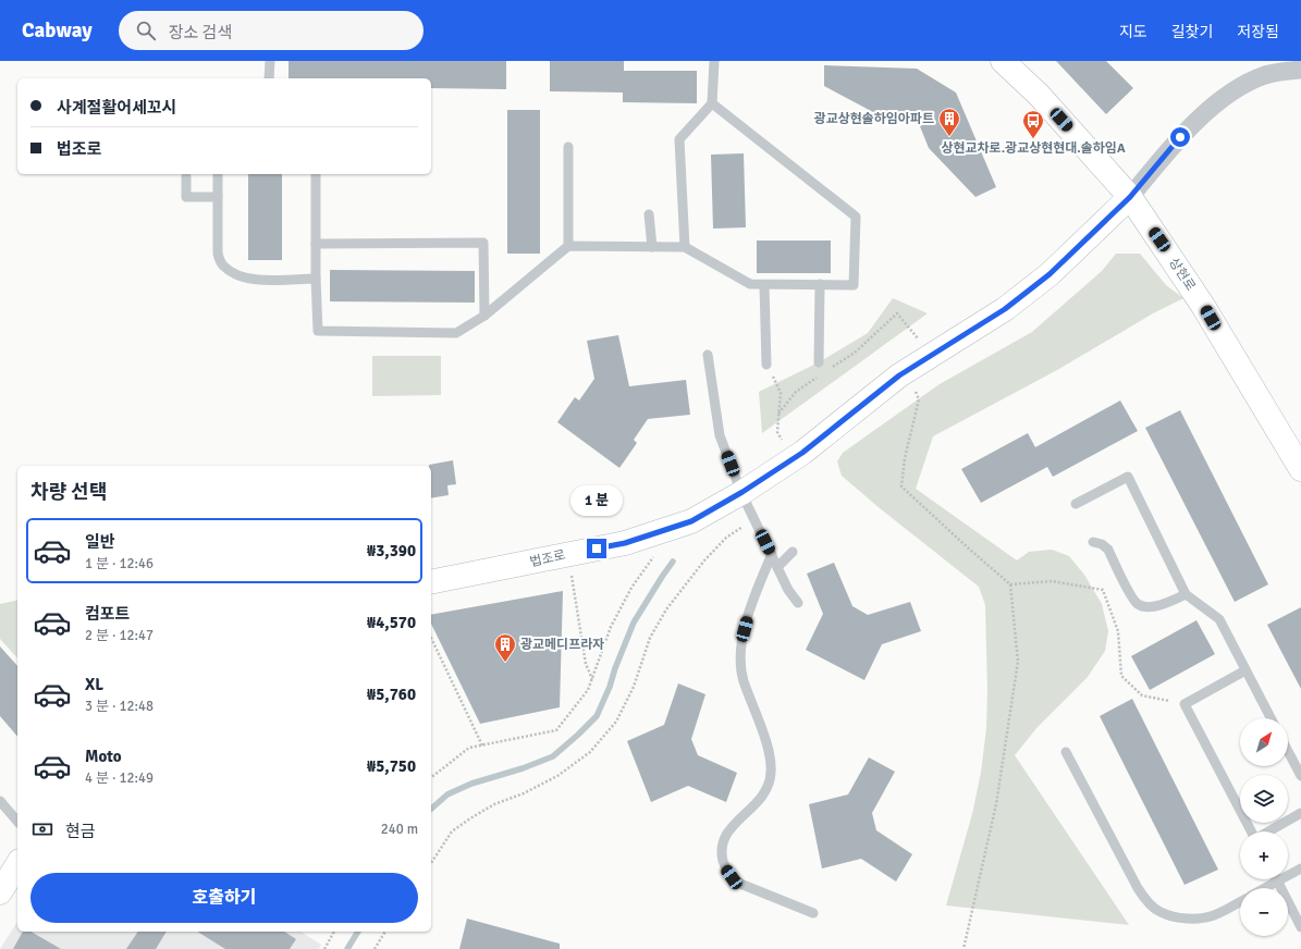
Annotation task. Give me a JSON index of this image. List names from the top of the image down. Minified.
{"streets":{"street":["상현로","법조로"]},"crossings":[["상현로","법조로"]],"places":{"building":["광교상현솔하임아파트","광교메디프라자"],"bus stop":["상현교차로.광교상현현대.솔하임A"]},"north":"top right","page":{"header":"Cabway","search":"장소 검색","nav":["지도","길찾기","저장됨"],"banner":["사계절활어세꼬시","법조로"],"heading":"차량 선택","bubble":"1 분","list":[{"name":"일반","note":"1 분 · 12:46","value":"₩3,390"},{"name":"컴포트","note":"2 분 · 12:47","value":"₩4,570"},{"name":"XL","note":"3 분 · 12:48","value":"₩5,760"},{"name":"Moto","note":"4 분 · 12:49","value":"₩5,750"}],"map_buttons":["+","−"],"pay":["현금","240 m"],"buttons":"호출하기"}}
